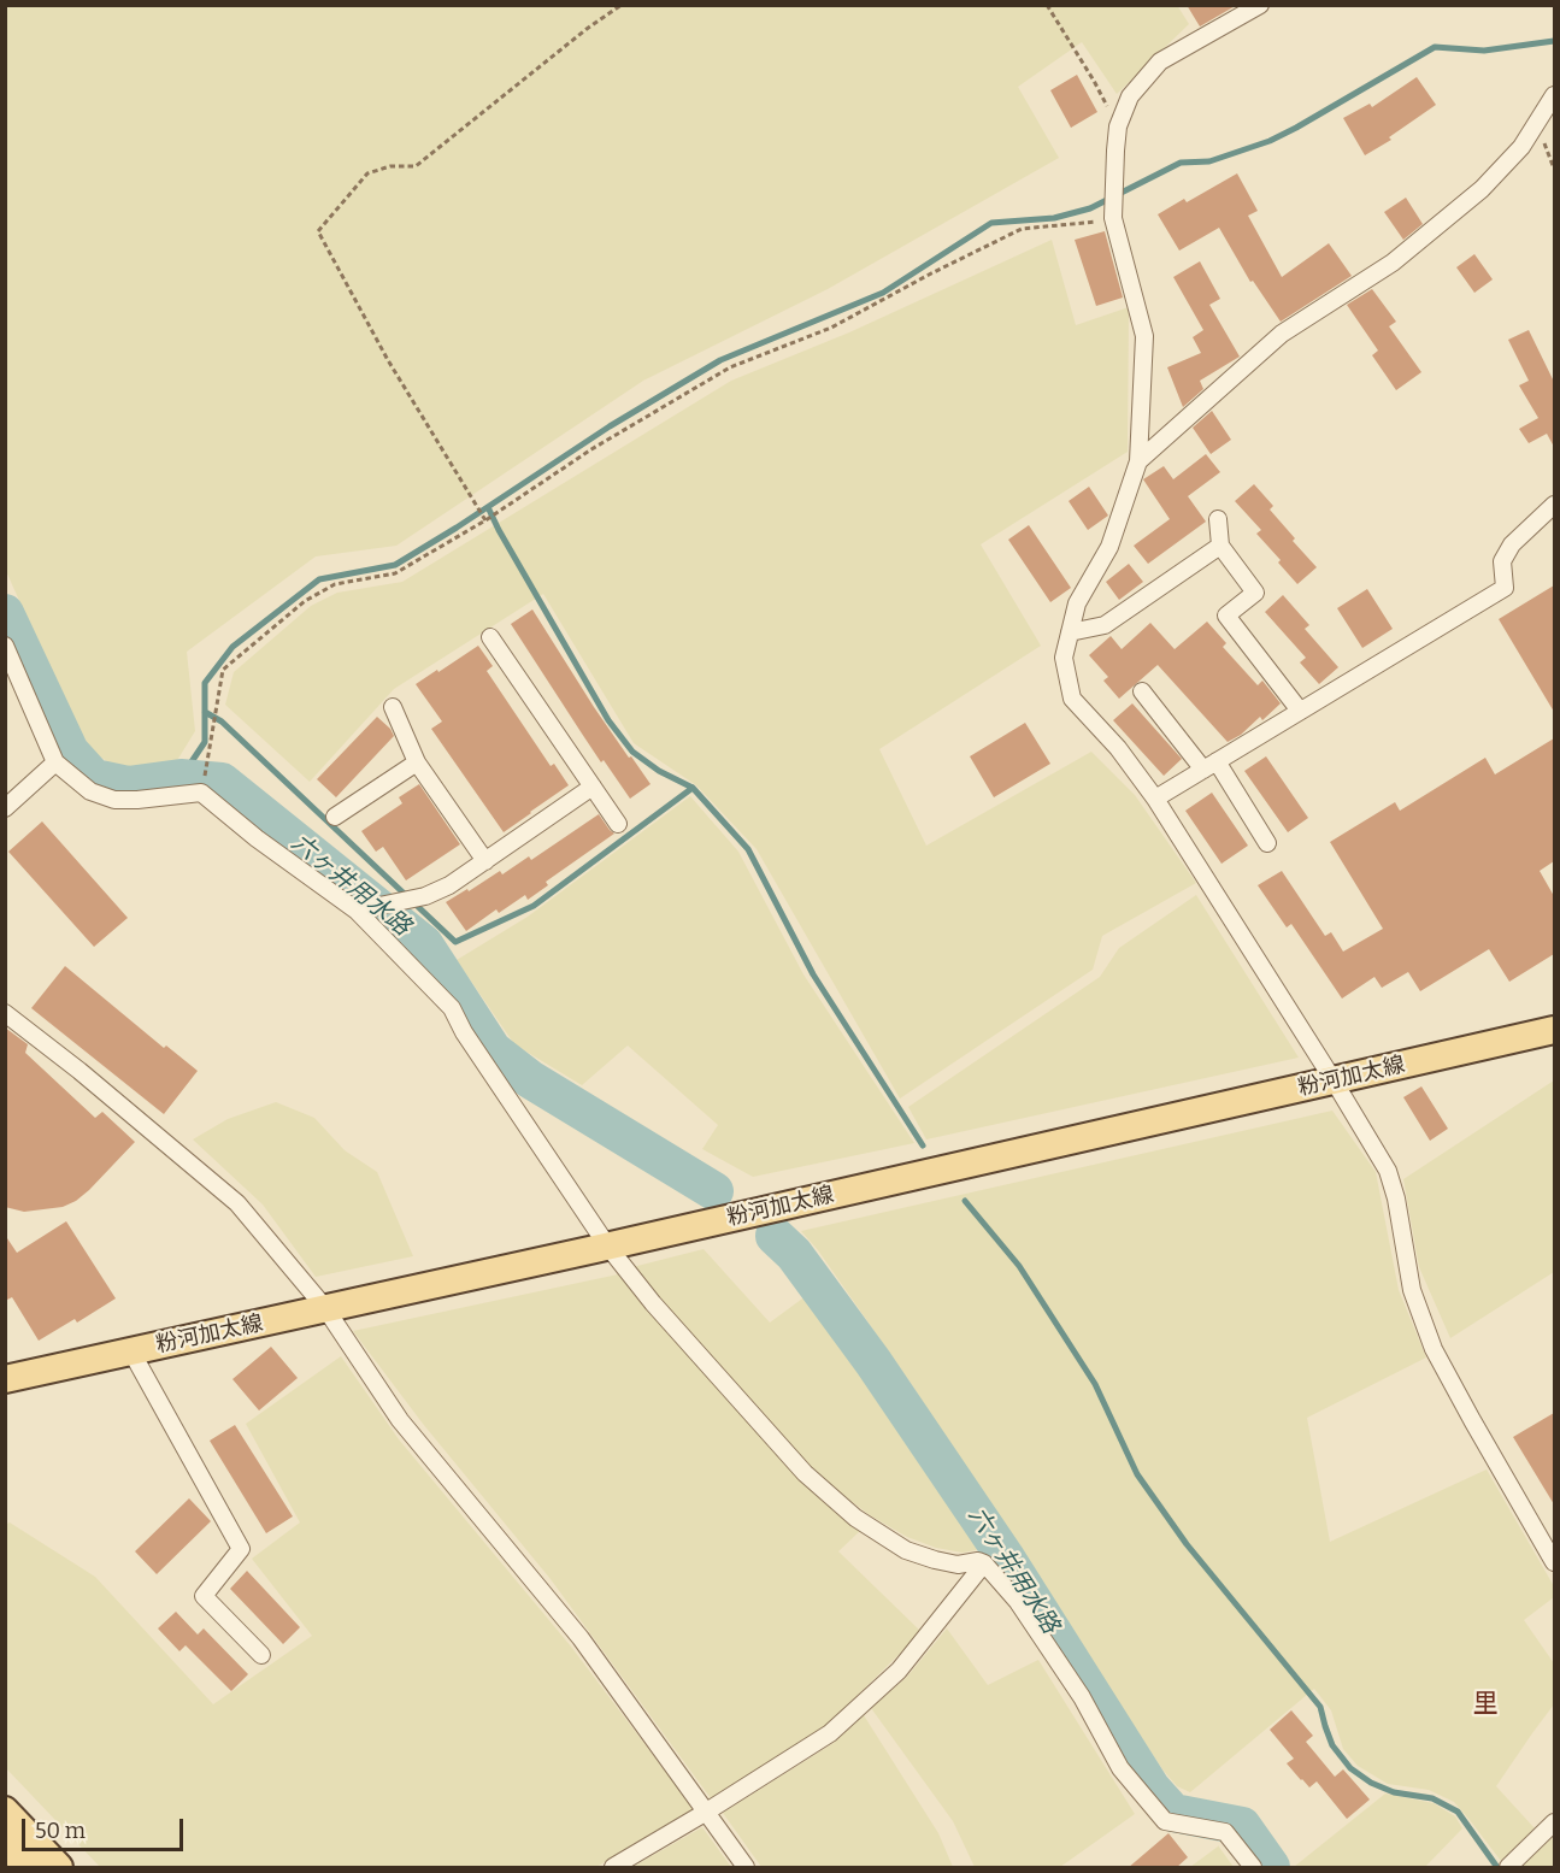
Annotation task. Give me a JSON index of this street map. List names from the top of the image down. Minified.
{"streets":{"main road":["粉河加太線"]},"districts":["里"],"water":["六ヶ井用水路"],"scale_bar":"50 m"}
